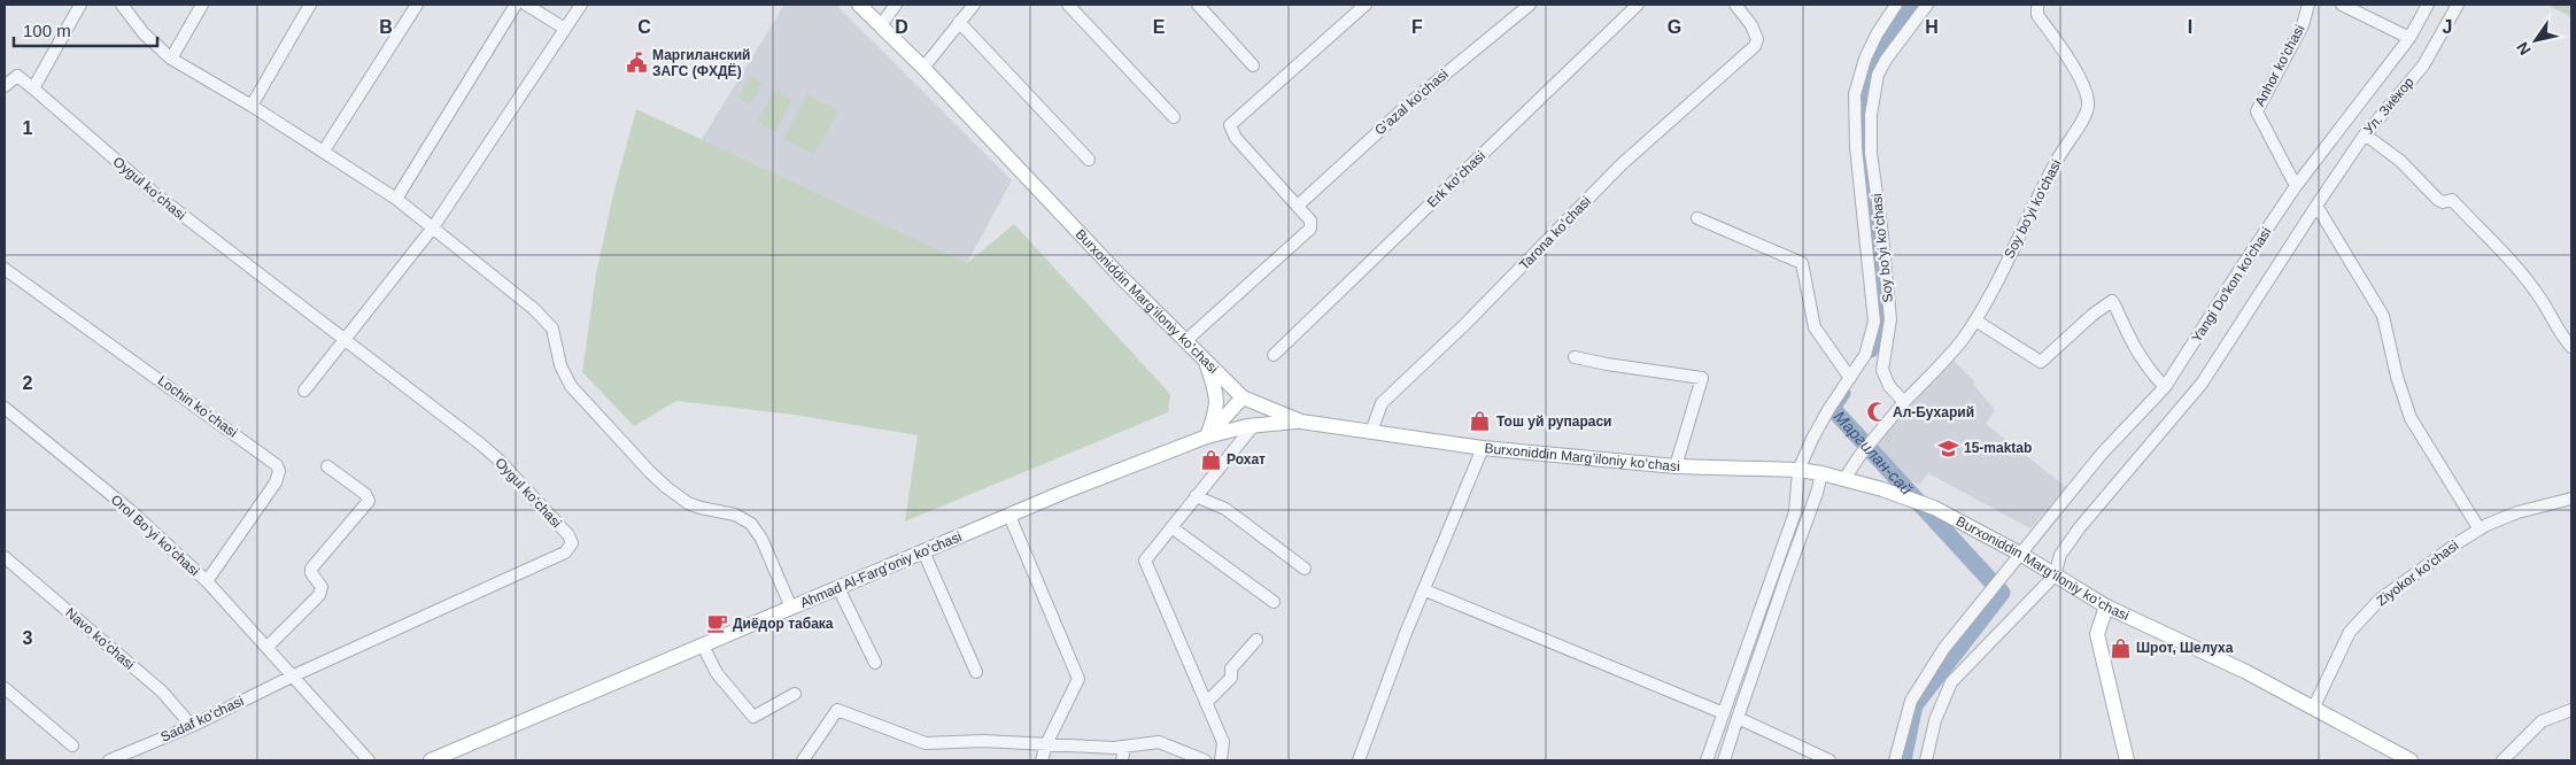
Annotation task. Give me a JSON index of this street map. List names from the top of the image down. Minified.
{"streets":{"main road":["Burxoniddin Marg’iloniy ko’chasi","Ahmad Al-Fargʻoniy koʻchasi"],"street":["Anhor ko'chasi","G'azal ko'chasi","Ул. Зиёкор","Erk koʻchasi","Oygul koʻchasi","Soy bo'yi ko'chasi","Tarona koʻchasi","Soy boʻyi koʻchasi","Yangi Do'kon ko'chasi","Lochin koʻchasi","Orol Boʻyi koʻchasi","Ziyokor ko'chasi","Navo koʻchasi","Sadaf koʻchasi"]},"crossings":[["Anhor ko'chasi","Yangi Do'kon ko'chasi"],["Ул. Зиёкор","Burxoniddin Marg’iloniy ko’chasi"],["Oygul koʻchasi","Orol Boʻyi koʻchasi"],["Oygul koʻchasi","Sadaf koʻchasi"],["Soy bo'yi ko'chasi","Soy boʻyi koʻchasi"],["Tarona koʻchasi","Burxoniddin Marg’iloniy ko’chasi"],["Soy boʻyi koʻchasi","Burxoniddin Marg’iloniy ko’chasi"],["Yangi Do'kon ko'chasi","Burxoniddin Marg’iloniy ko’chasi"],["Burxoniddin Marg’iloniy ko’chasi","Ahmad Al-Fargʻoniy koʻchasi"],["Burxoniddin Marg’iloniy ko’chasi","Ziyokor ko'chasi"],["Lochin koʻchasi","Orol Boʻyi koʻchasi"],["Orol Boʻyi koʻchasi","Sadaf koʻchasi"],["Navo koʻchasi","Sadaf koʻchasi"]],"water":["Маргилан-сай"],"places":{"public building":["Маргиланский ЗАГС (ФХДЁ)"],"mosque":["Ал-Бухарий"],"shop":["Тош уй рупараси","Рохат","Шрот, Шелуха"],"school or university":["15-maktab"],"cafe":["Диёдор табака"]},"scale_bar":"100 m","north":"bottom left","grid":{"columns":["B","C","D","E","F","G","H","I","J"],"rows":["1","2","3"]}}
